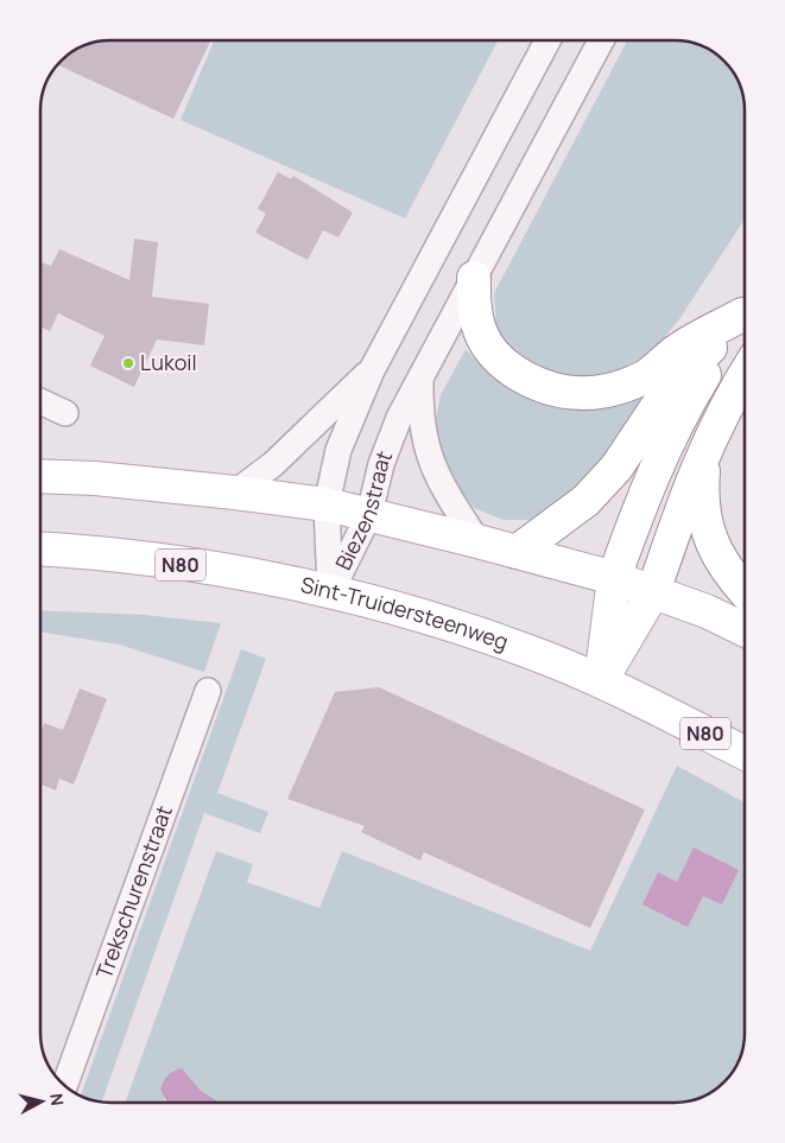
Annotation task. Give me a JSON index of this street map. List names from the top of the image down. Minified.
{"streets":{"main road":["N80","Sint-Truidersteenweg"],"street":["Biezenstraat","Trekschurenstraat"]},"crossings":[["Biezenstraat","Sint-Truidersteenweg"]],"places":["Lukoil"],"north":"right"}
